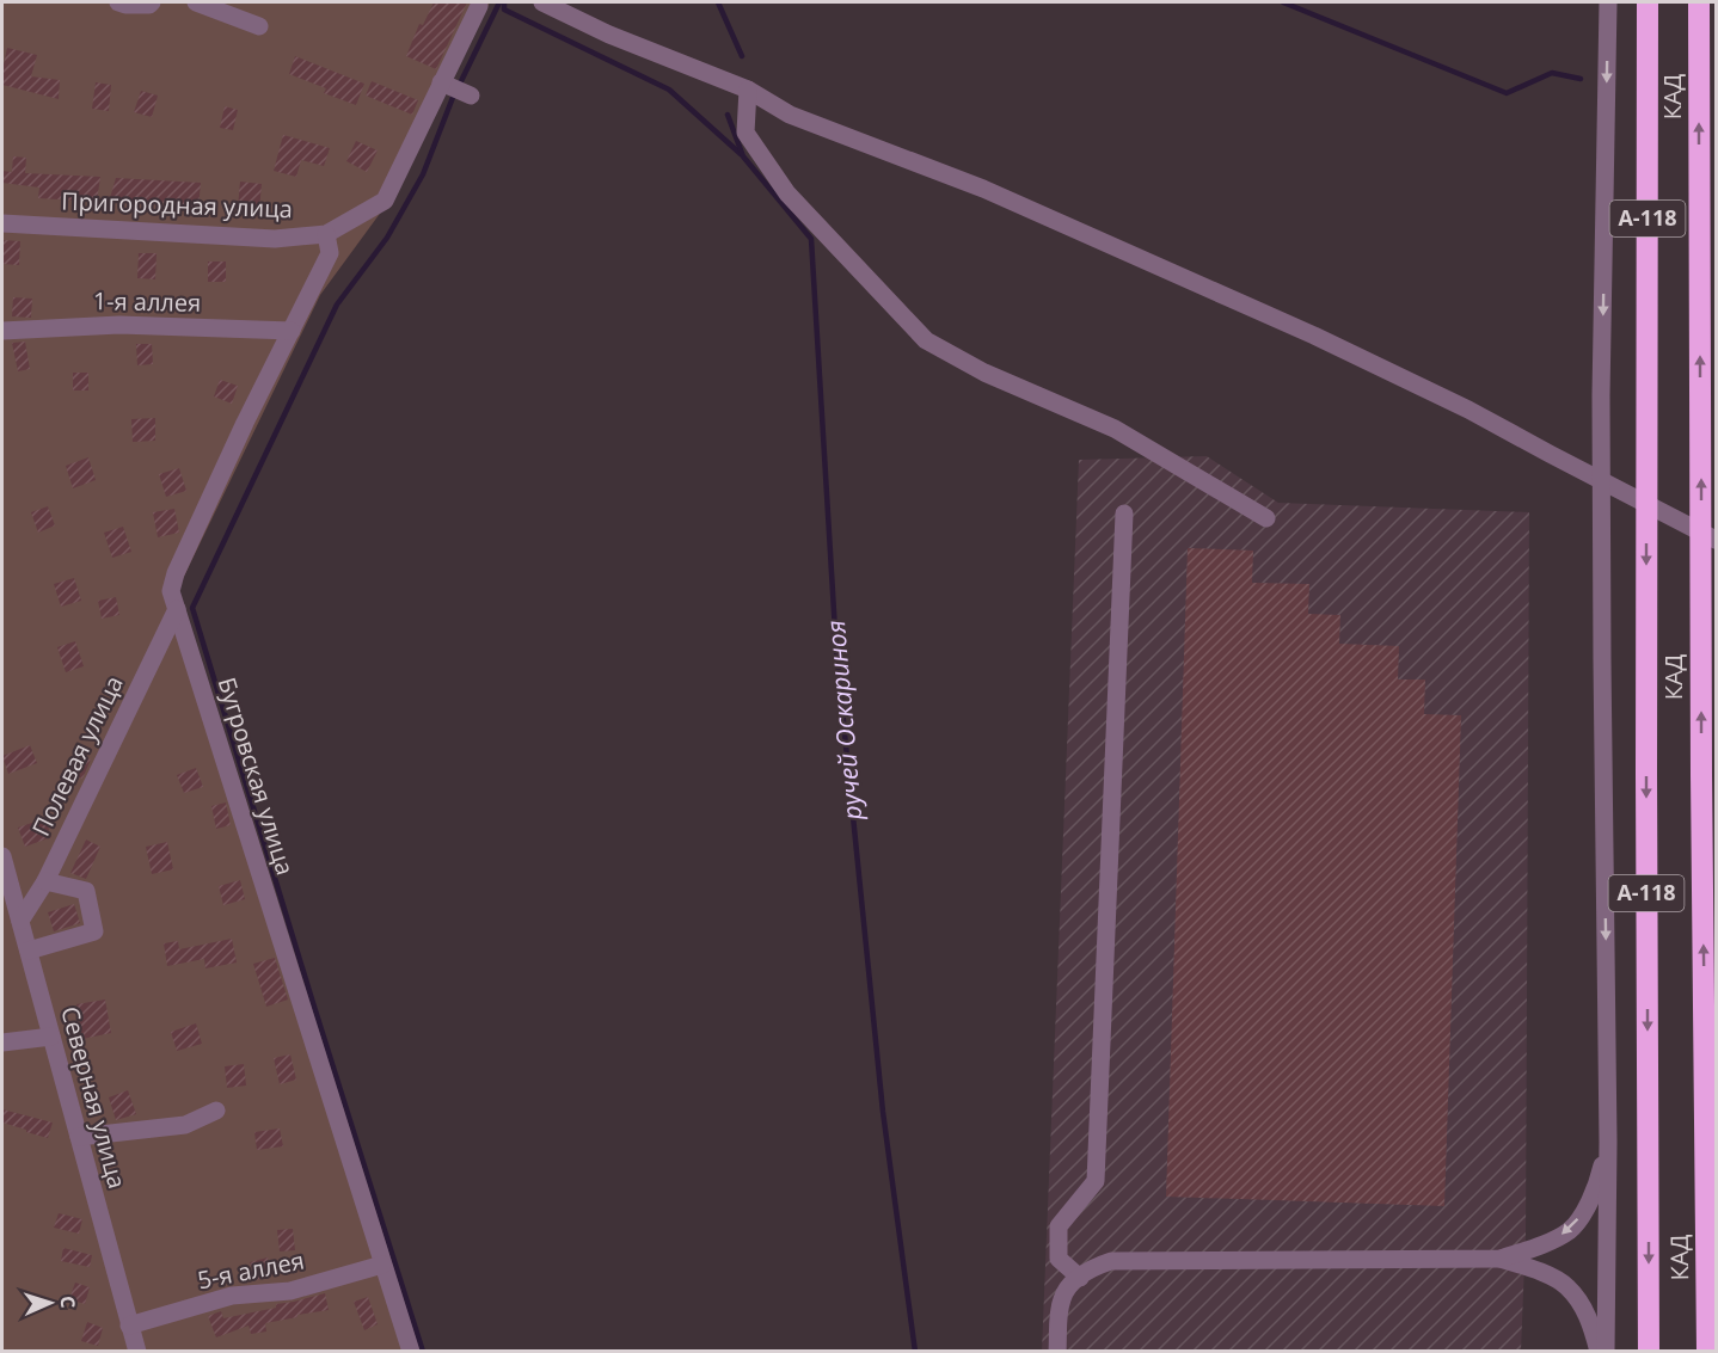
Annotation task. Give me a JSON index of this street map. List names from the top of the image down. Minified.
{"streets":{"highway":["КАД","А-118"],"street":["Пригородная улица","1-я аллея","Полевая улица","Бугровская улица","Северная улица","5-я аллея"]},"crossings":[["Пригородная улица","Бугровская улица"],["1-я аллея","Бугровская улица"],["Полевая улица","Бугровская улица"],["Полевая улица","Северная улица"],["Бугровская улица","5-я аллея"],["Северная улица","5-я аллея"]],"water":["ручей Оскариноя"],"north":"right"}
